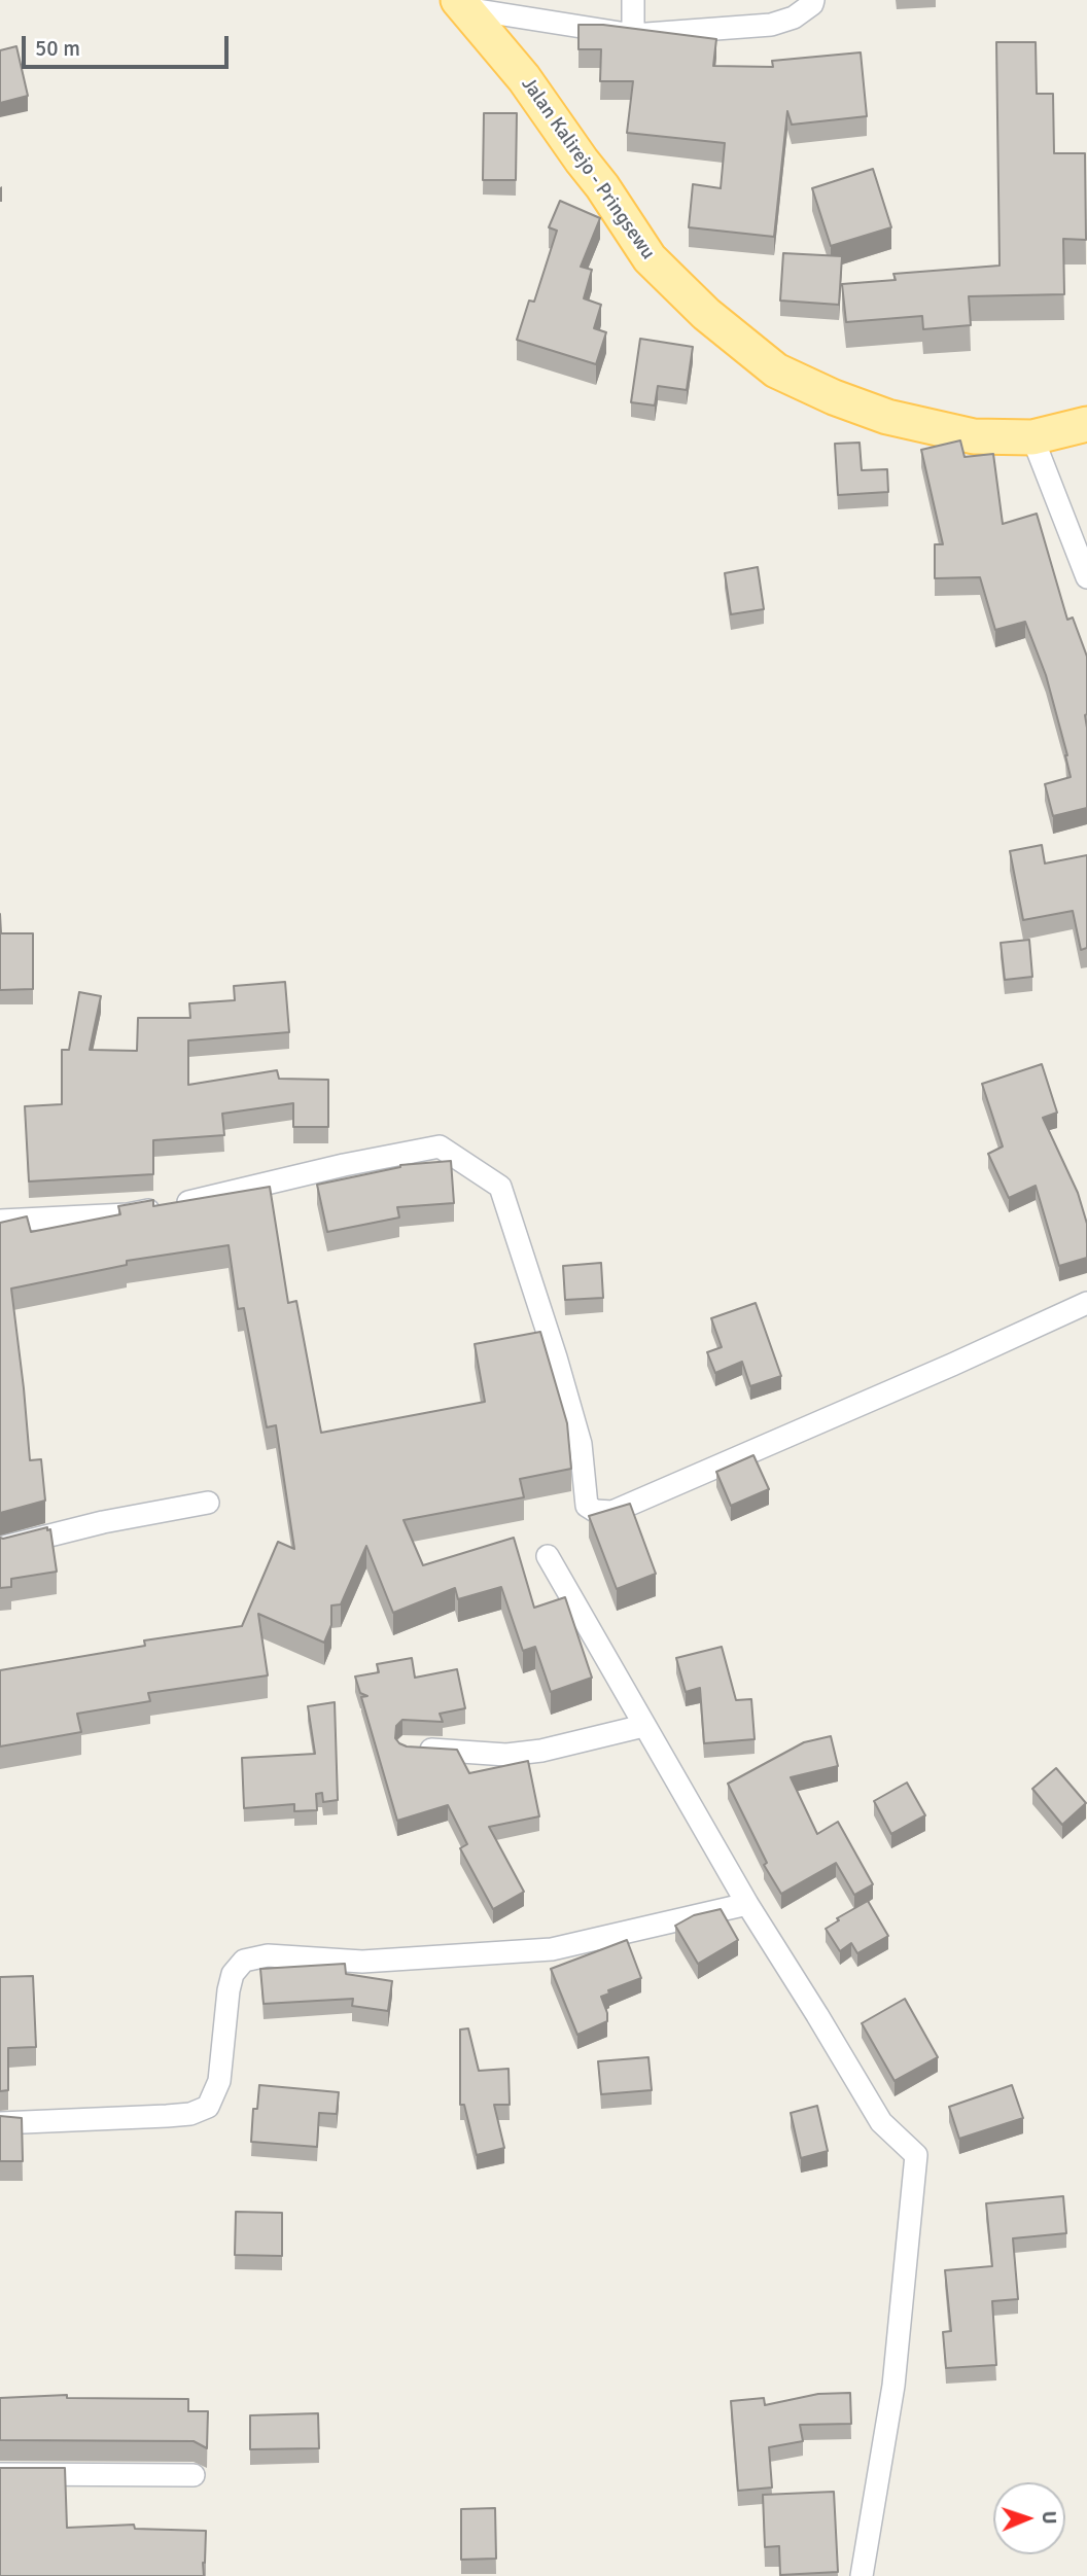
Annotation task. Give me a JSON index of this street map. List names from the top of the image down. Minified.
{"streets":{"main road":["Jalan Kalirejo - Pringsewu"]},"scale_bar":"50 m","north":"right"}
